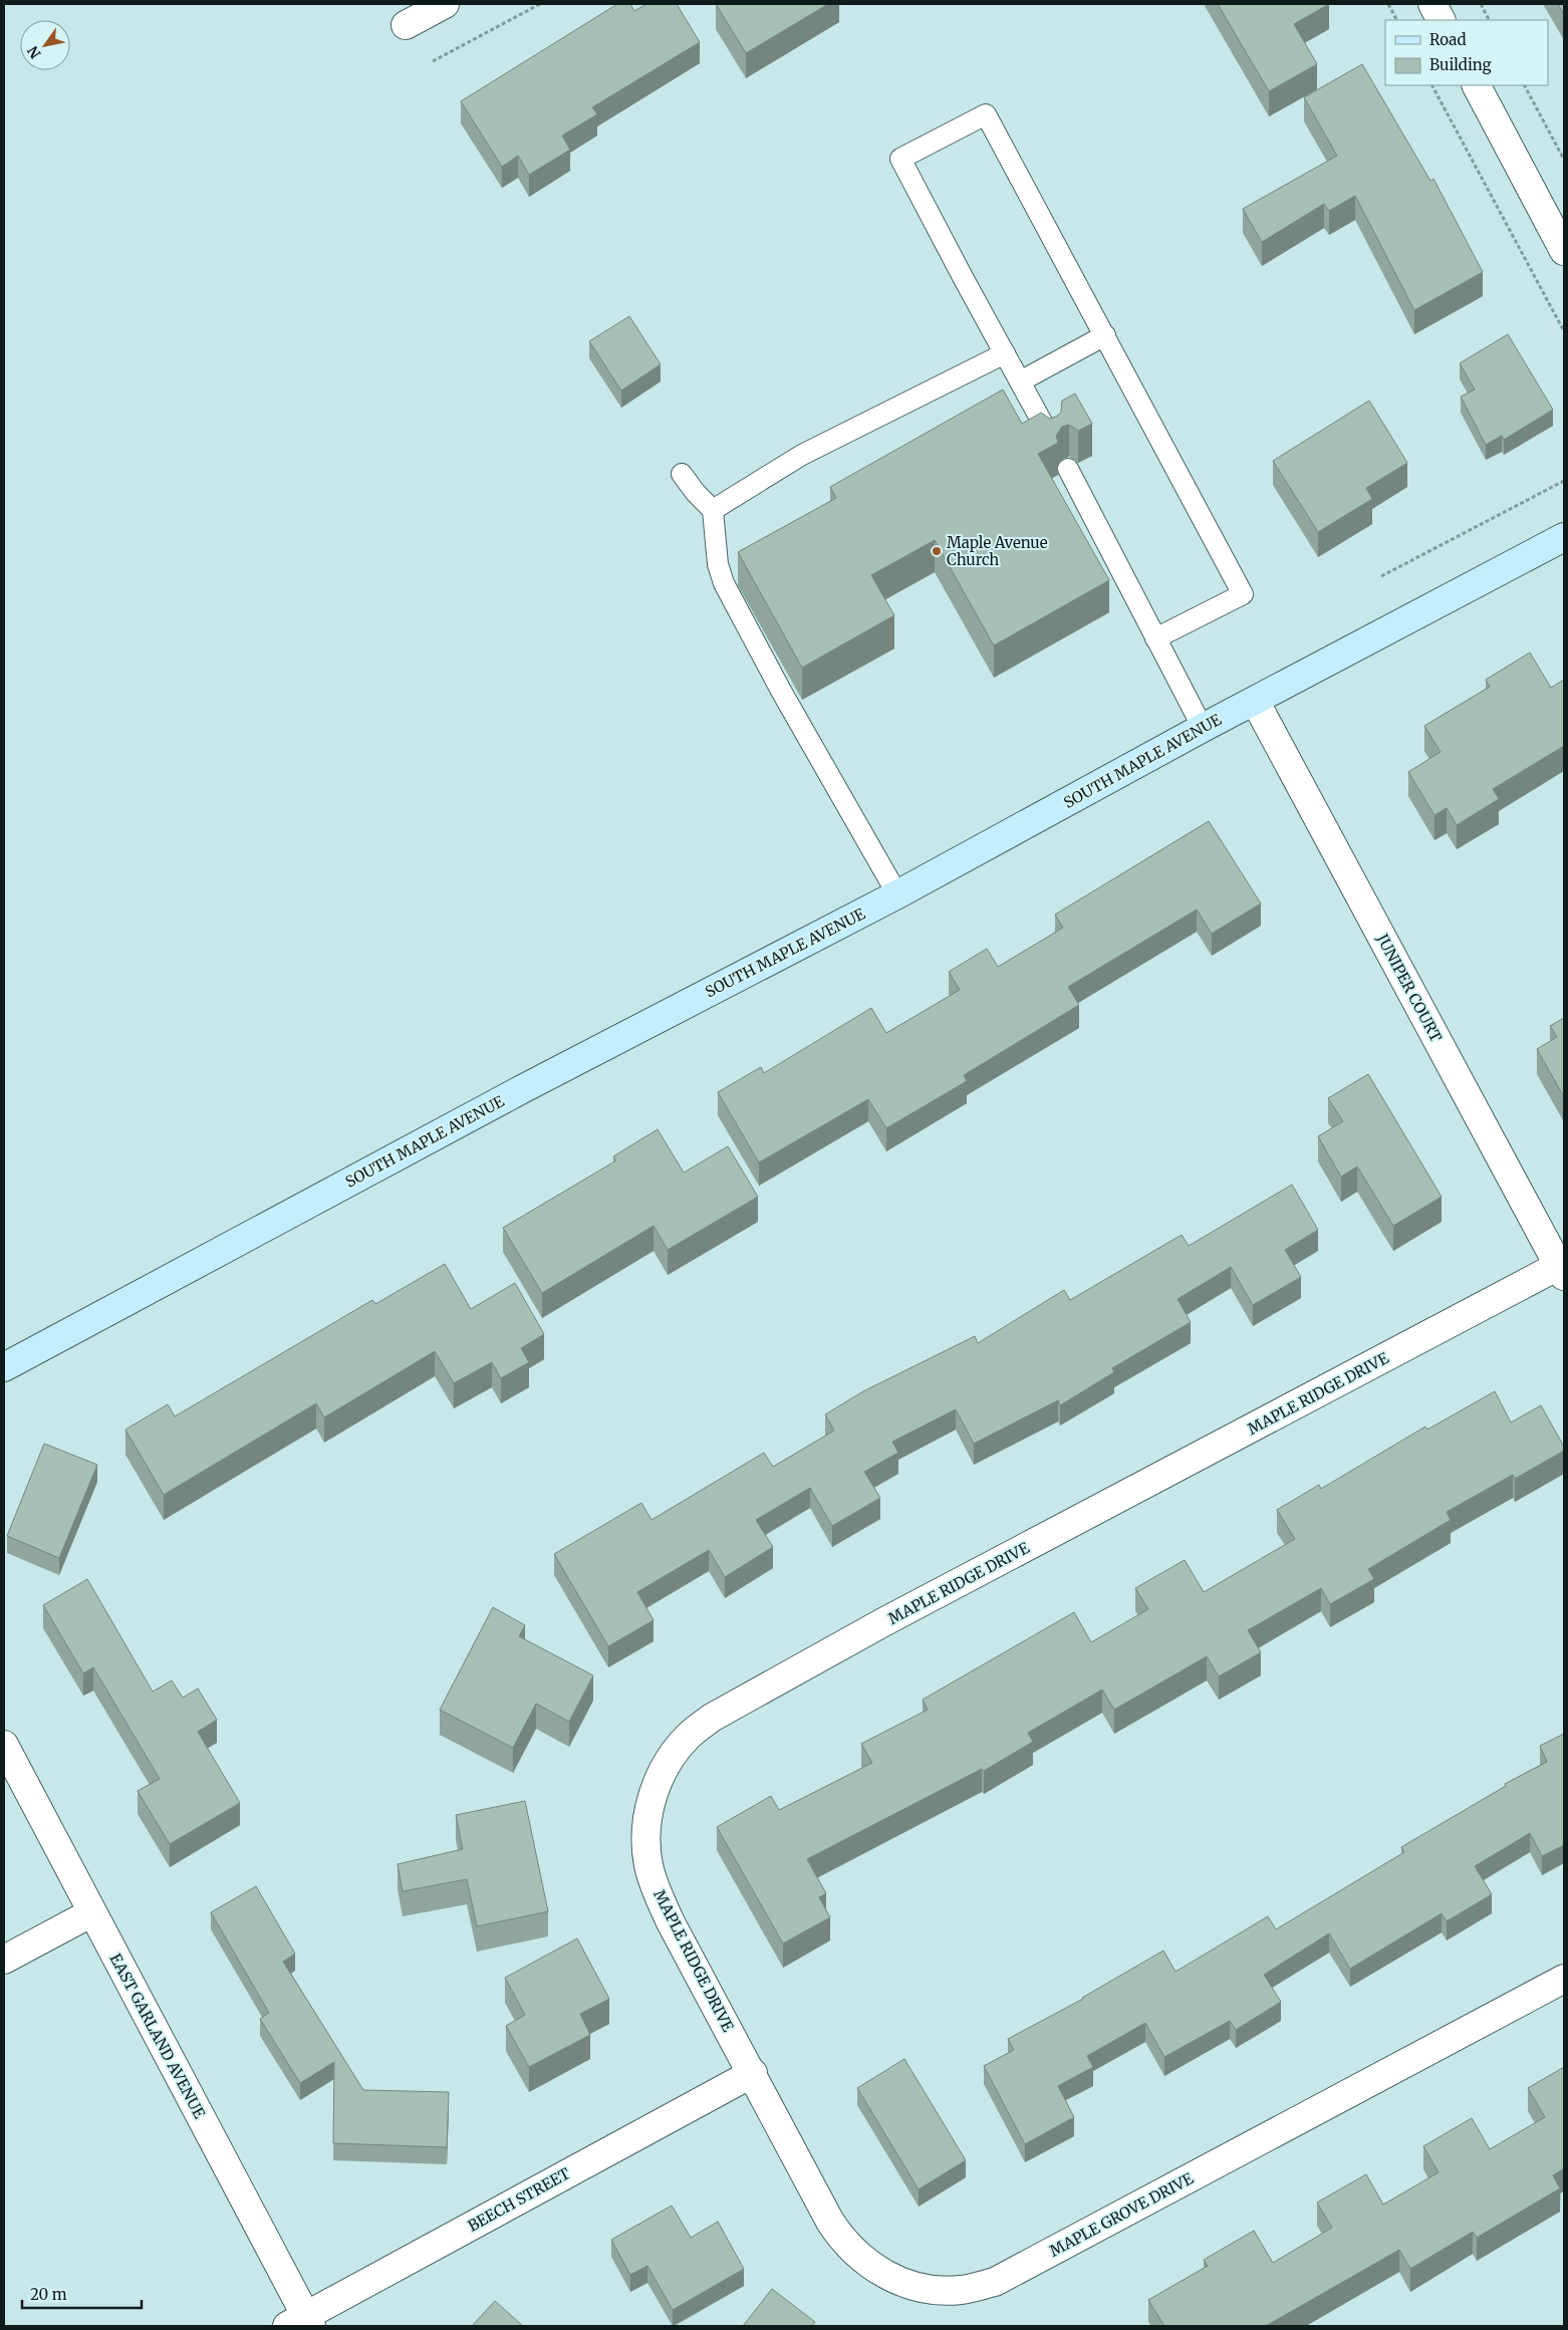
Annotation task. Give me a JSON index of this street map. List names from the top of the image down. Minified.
{"streets":{"main road":["SOUTH MAPLE AVENUE"],"street":["JUNIPER COURT","MAPLE RIDGE DRIVE","EAST GARLAND AVENUE","BEECH STREET","MAPLE GROVE DRIVE"]},"crossings":[["SOUTH MAPLE AVENUE","JUNIPER COURT"],["JUNIPER COURT","MAPLE RIDGE DRIVE"],["MAPLE RIDGE DRIVE","BEECH STREET"],["MAPLE RIDGE DRIVE","MAPLE GROVE DRIVE"],["EAST GARLAND AVENUE","BEECH STREET"],["BEECH STREET","MAPLE GROVE DRIVE"]],"places":["Maple Avenue Church"],"legend":["Road","Building"],"scale_bar":"20 m","north":"bottom left"}
